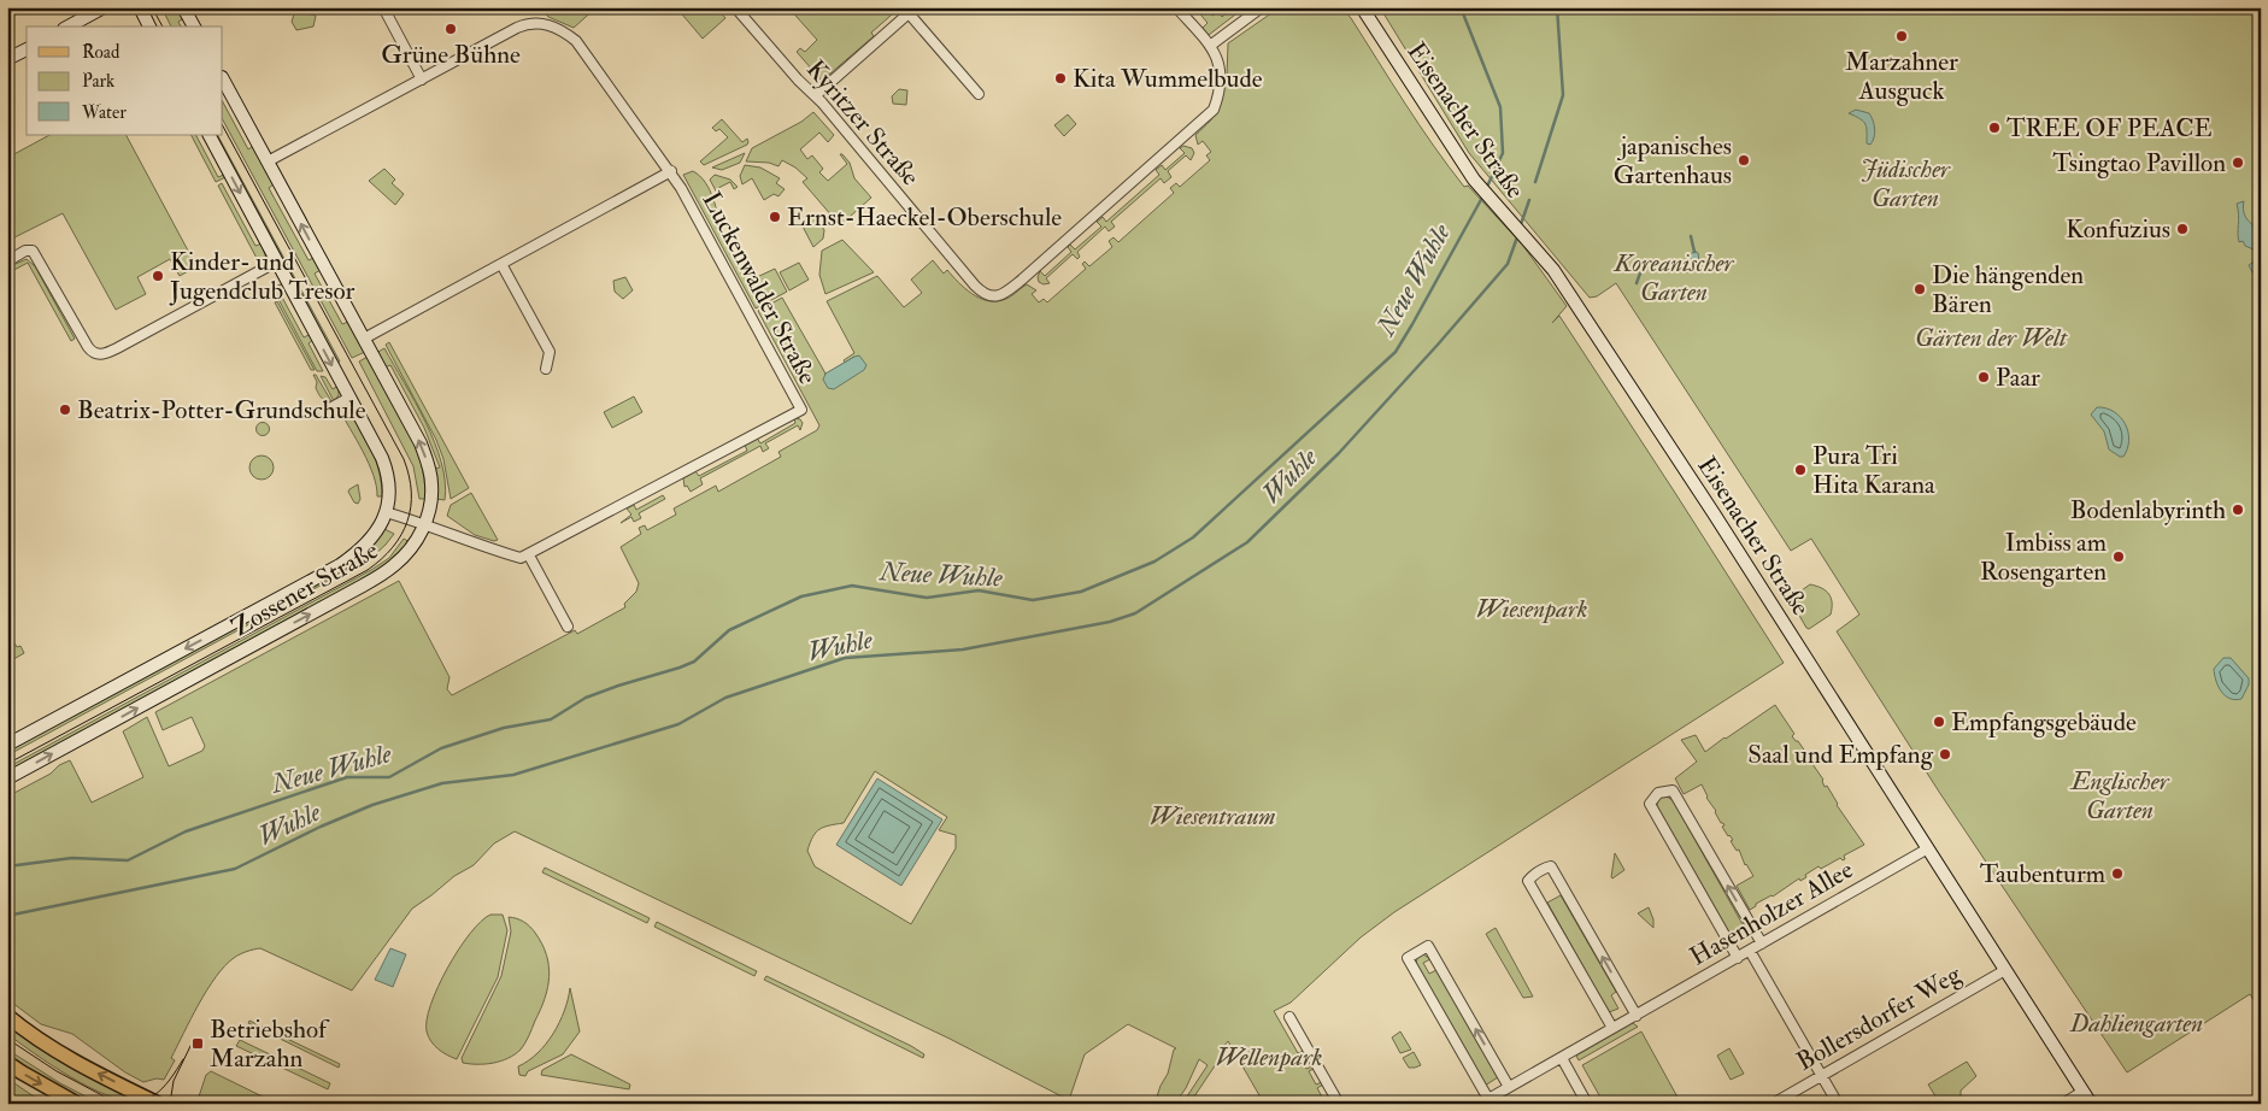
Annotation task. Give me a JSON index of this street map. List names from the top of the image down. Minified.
{"streets":{"street":["Eisenacher Straße","Kyritzer Straße","Luckenwalder Straße","Zossener Straße","Hasenholzer Allee","Bollersdorfer Weg"]},"crossings":[["Eisenacher Straße","Hasenholzer Allee"],["Eisenacher Straße","Bollersdorfer Weg"],["Luckenwalder Straße","Zossener Straße"]],"water":["Neue Wuhle","Wuhle"],"parks":["Jüdischer Garten","Koreanischer Garten","Gärten der Welt","Wiesenpark","Englischer Garten","Wiesentraum","Dahliengarten","Wellenpark"],"places":{"other":["Grüne Bühne","Marzahner Ausguck","Kita Wummelbude","TREE OF PEACE","japanisches Gartenhaus","Tsingtao Pavillon","Ernst-Haeckel-Oberschule","Konfuzius","Kinder- und Jugendclub Tresor","Die hängenden Bären","Paar","Beatrix-Potter-Grundschule","Pura Tri Hita Karana","Bodenlabyrinth","Imbiss am Rosengarten","Empfangsgebäude","Saal und Empfang","Taubenturm"],"transit":["Betriebshof Marzahn"]},"legend":["Road","Park","Water"]}
